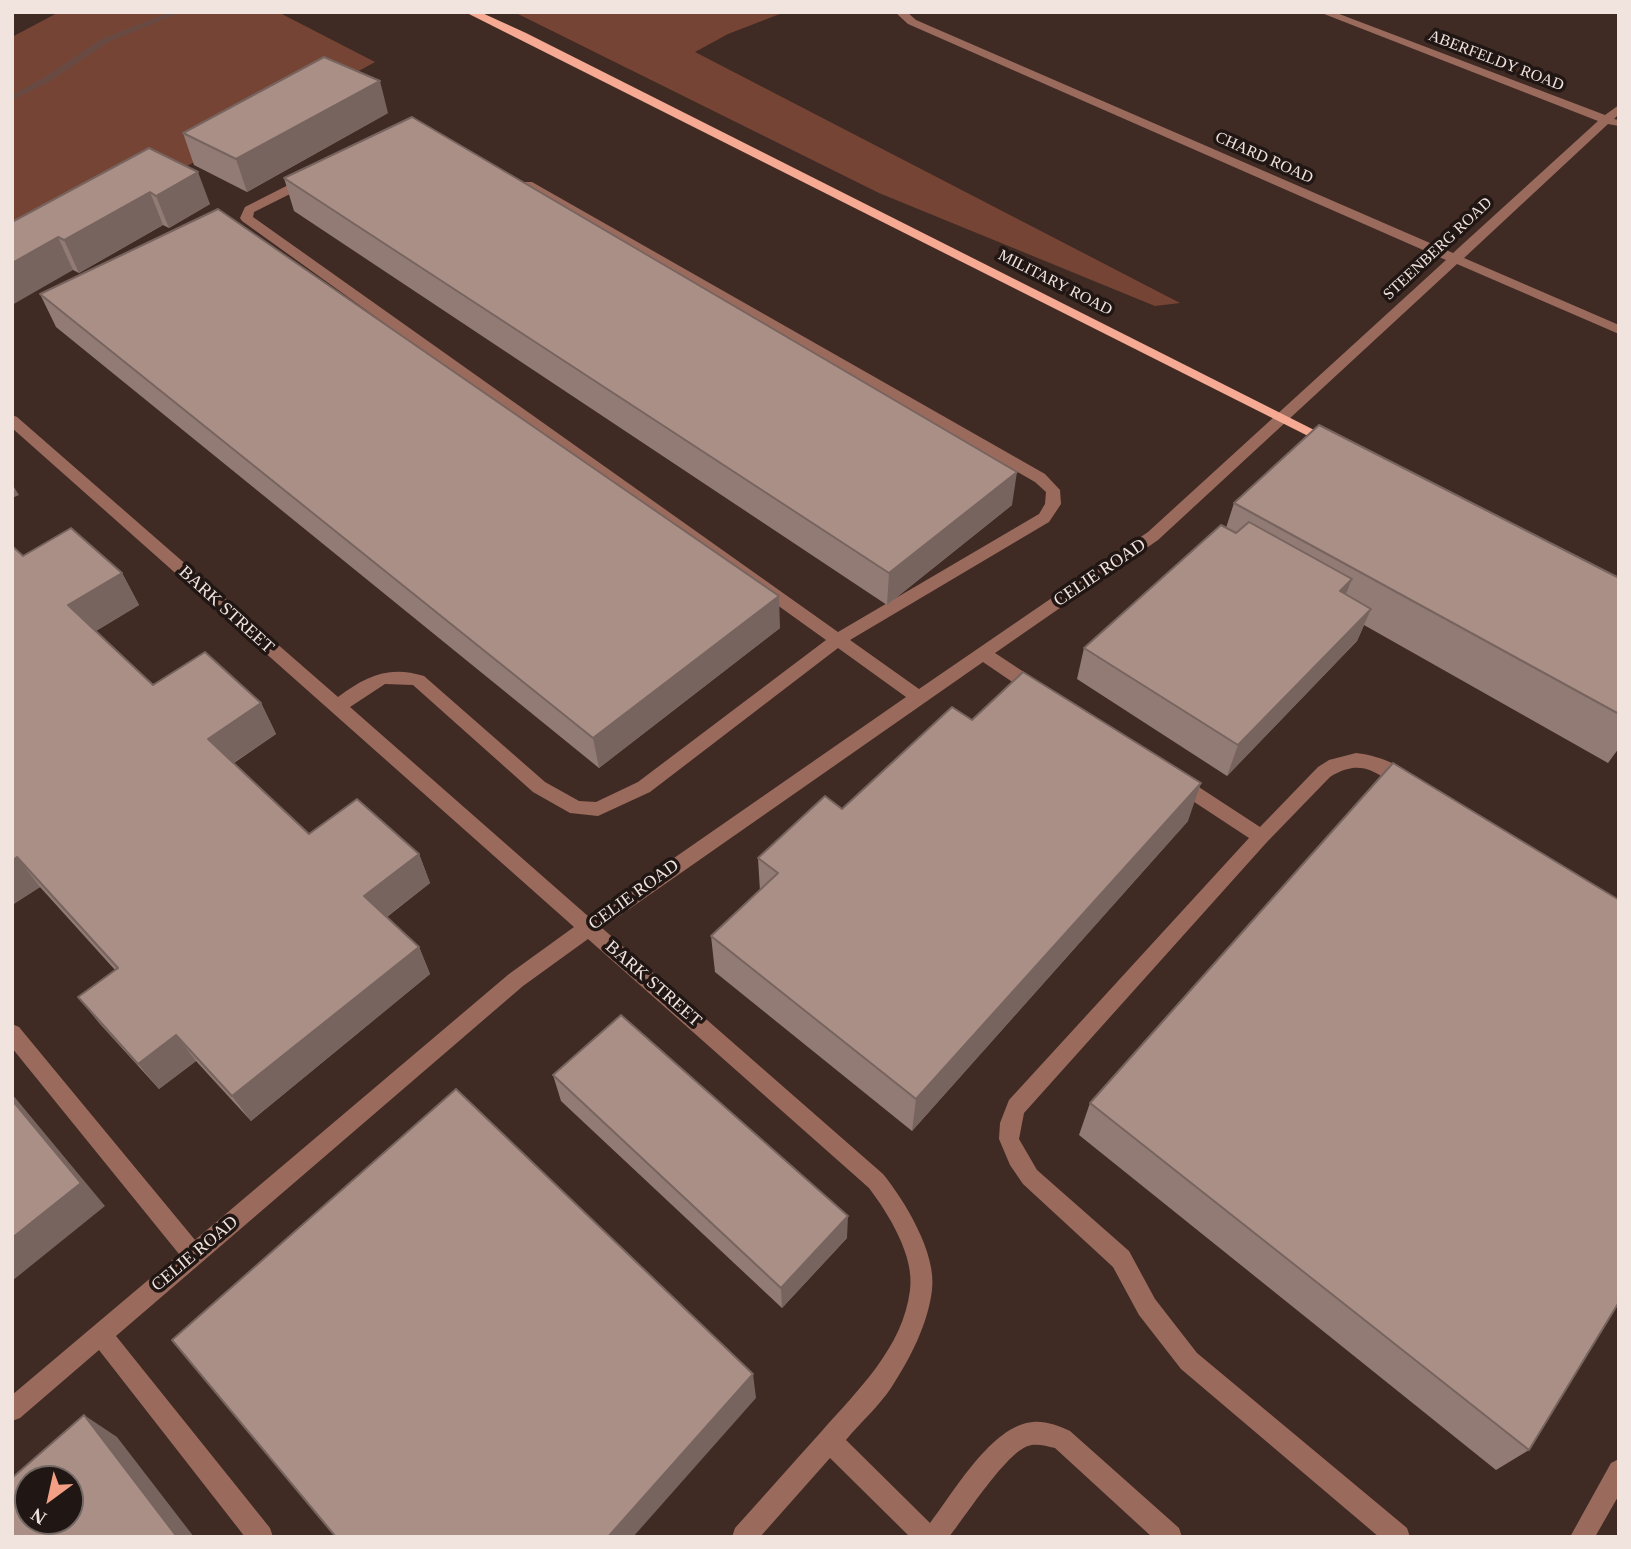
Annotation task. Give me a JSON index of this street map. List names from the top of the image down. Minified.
{"streets":{"main road":["MILITARY ROAD"],"street":["ABERFELDY ROAD","CHARD ROAD","STEENBERG ROAD","CELIE ROAD","BARK STREET"]},"crossings":[["ABERFELDY ROAD","STEENBERG ROAD"],["CHARD ROAD","STEENBERG ROAD"],["STEENBERG ROAD","MILITARY ROAD"],["STEENBERG ROAD","CELIE ROAD"],["MILITARY ROAD","CELIE ROAD"],["CELIE ROAD","BARK STREET"]],"north":"bottom left"}
